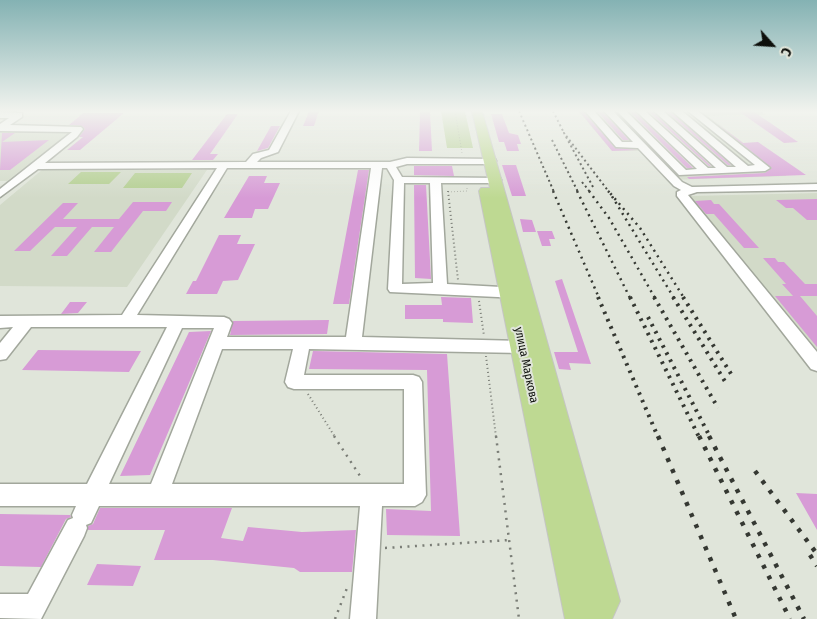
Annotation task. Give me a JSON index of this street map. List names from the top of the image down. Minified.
{"streets":{"main road":["улица Маркова"]},"north":"bottom right"}
